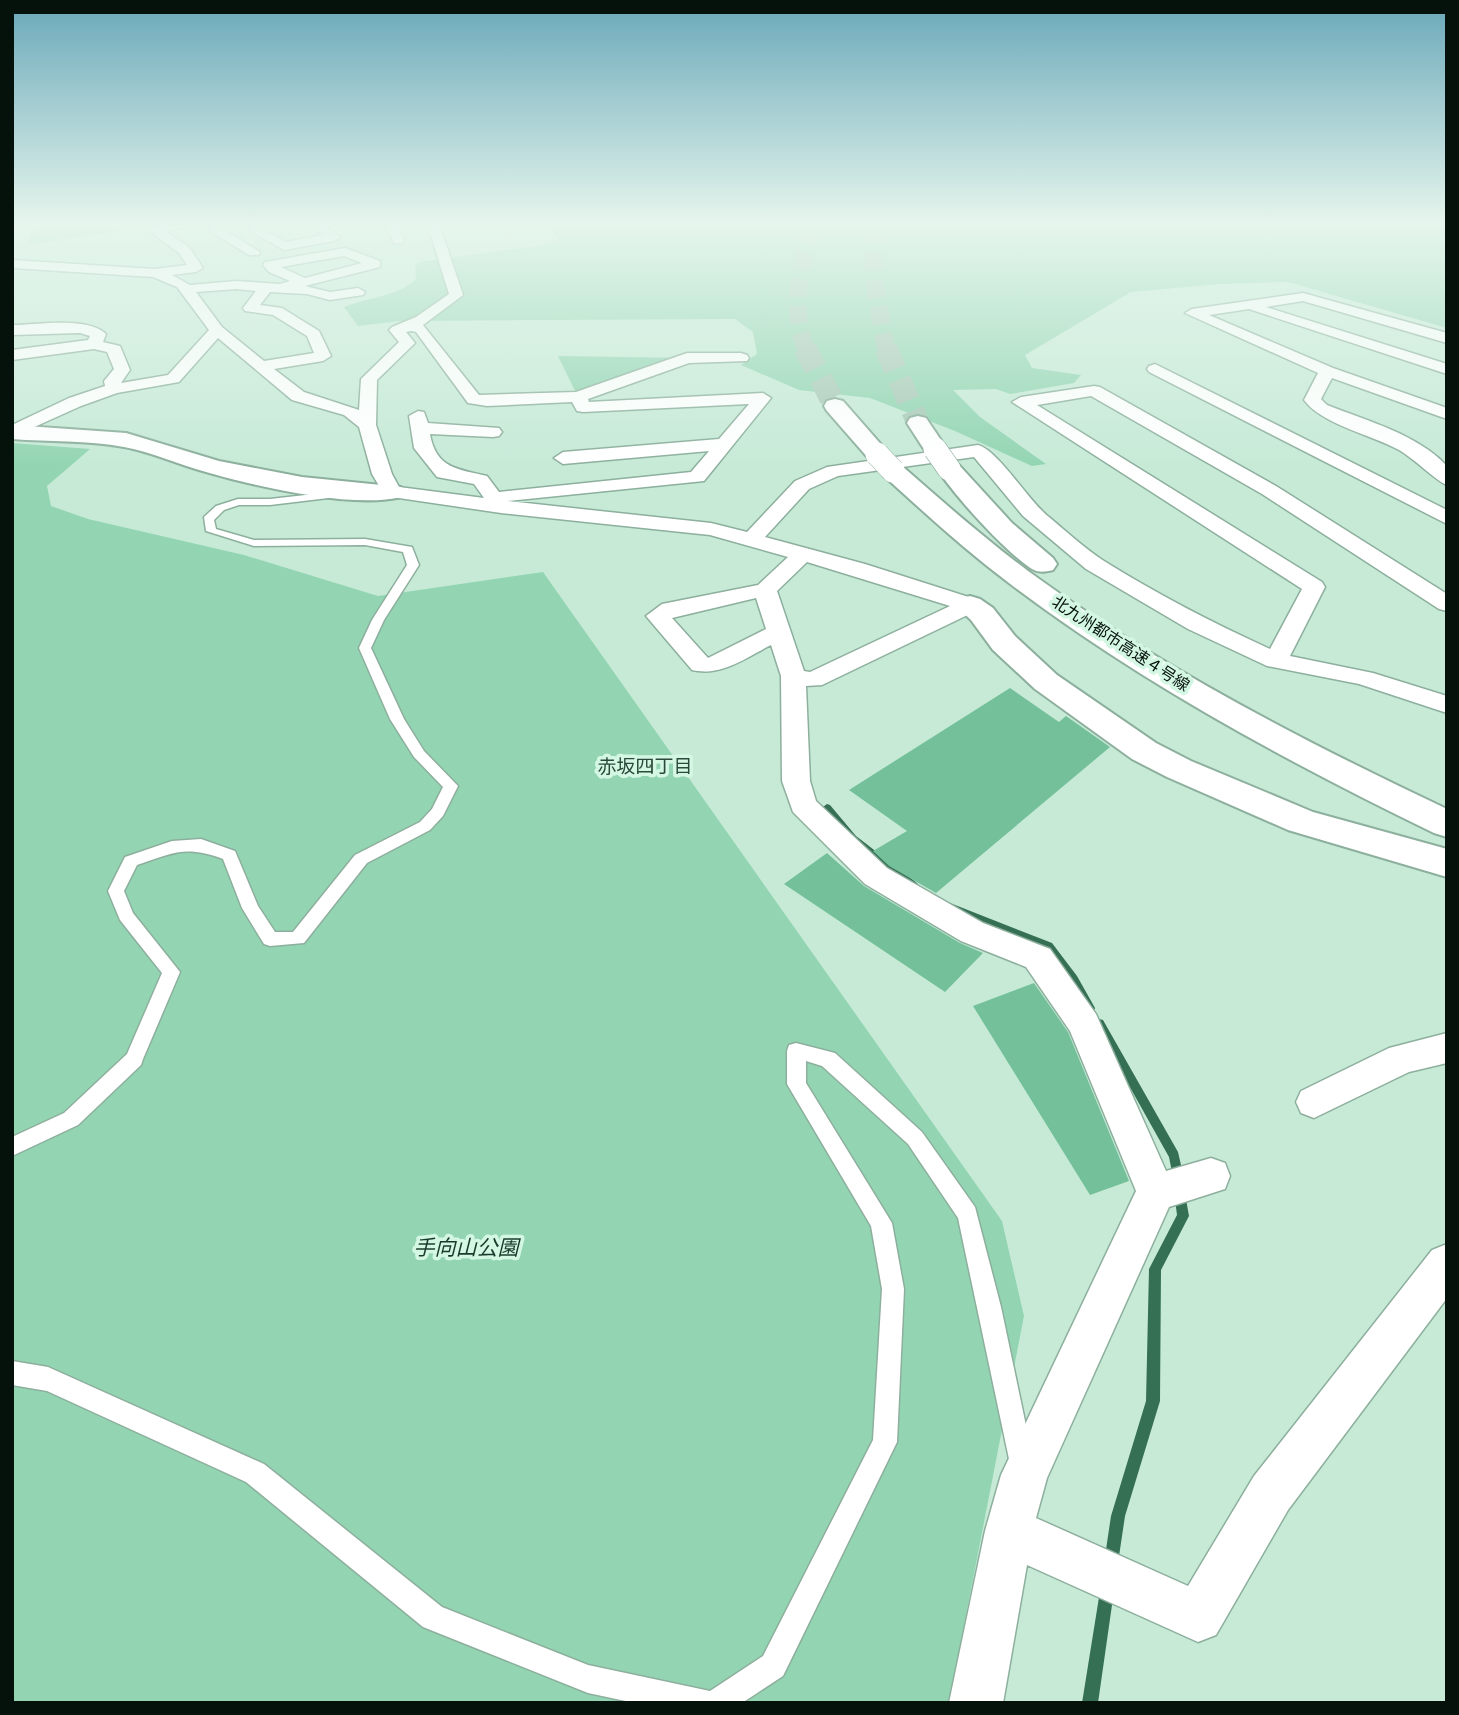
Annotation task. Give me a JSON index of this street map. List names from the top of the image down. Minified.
{"streets":{"main road":["北九州都市高速４号線"]},"districts":["赤坂四丁目"],"parks":["手向山公園"]}
